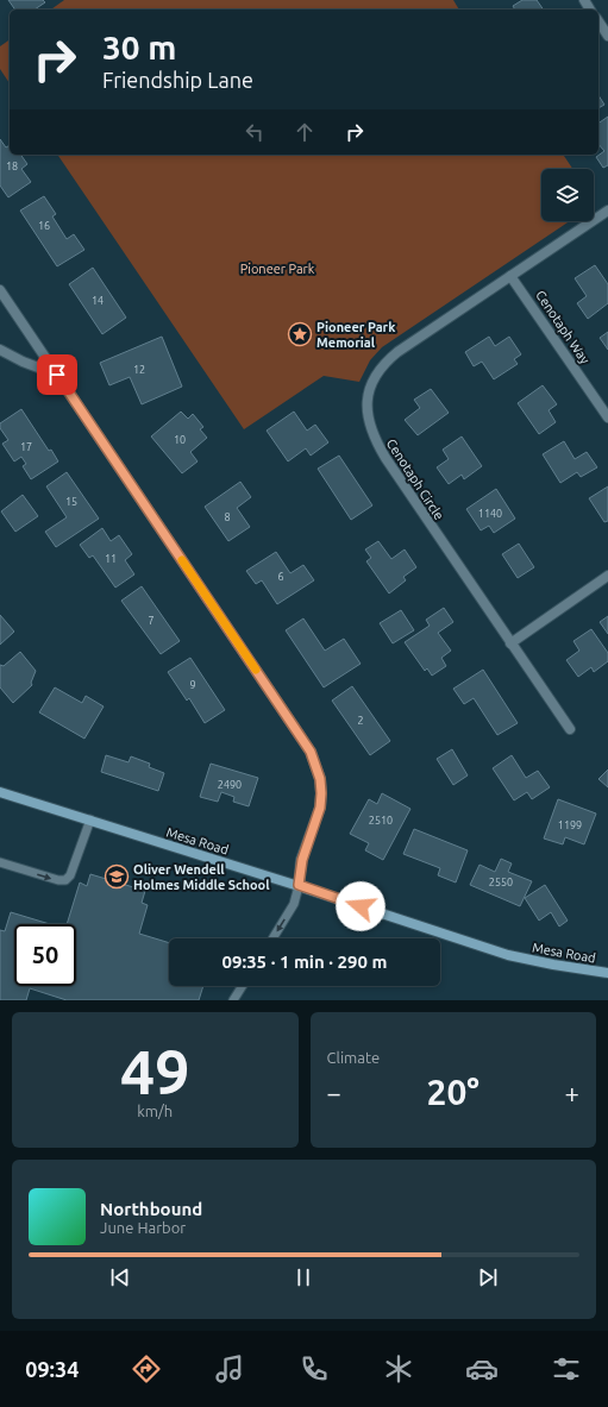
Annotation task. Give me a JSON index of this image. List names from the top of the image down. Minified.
{"streets":{"main road":["Mesa Road"],"street":["Cenotaph Way","Cenotaph Circle"]},"crossings":[["Cenotaph Way","Cenotaph Circle"]],"parks":["Pioneer Park"],"places":{"place":["Pioneer Park Memorial"],"school or university":["Oliver Wendell Holmes Middle School"]},"house_numbers":["18","16","14","12","10","17","15","1140","8","11","6","7","9","2","2490","2510","1199","2550"],"page":{"turn":["30 m","Friendship Lane"],"limit":"50","trip":"09:35 · 1 min · 290 m","tile":[["49","km/h"],"Climate"],"heat":["−","20°","+"],"song":["Northbound","June Harbor"],"tabs":"09:34"}}
